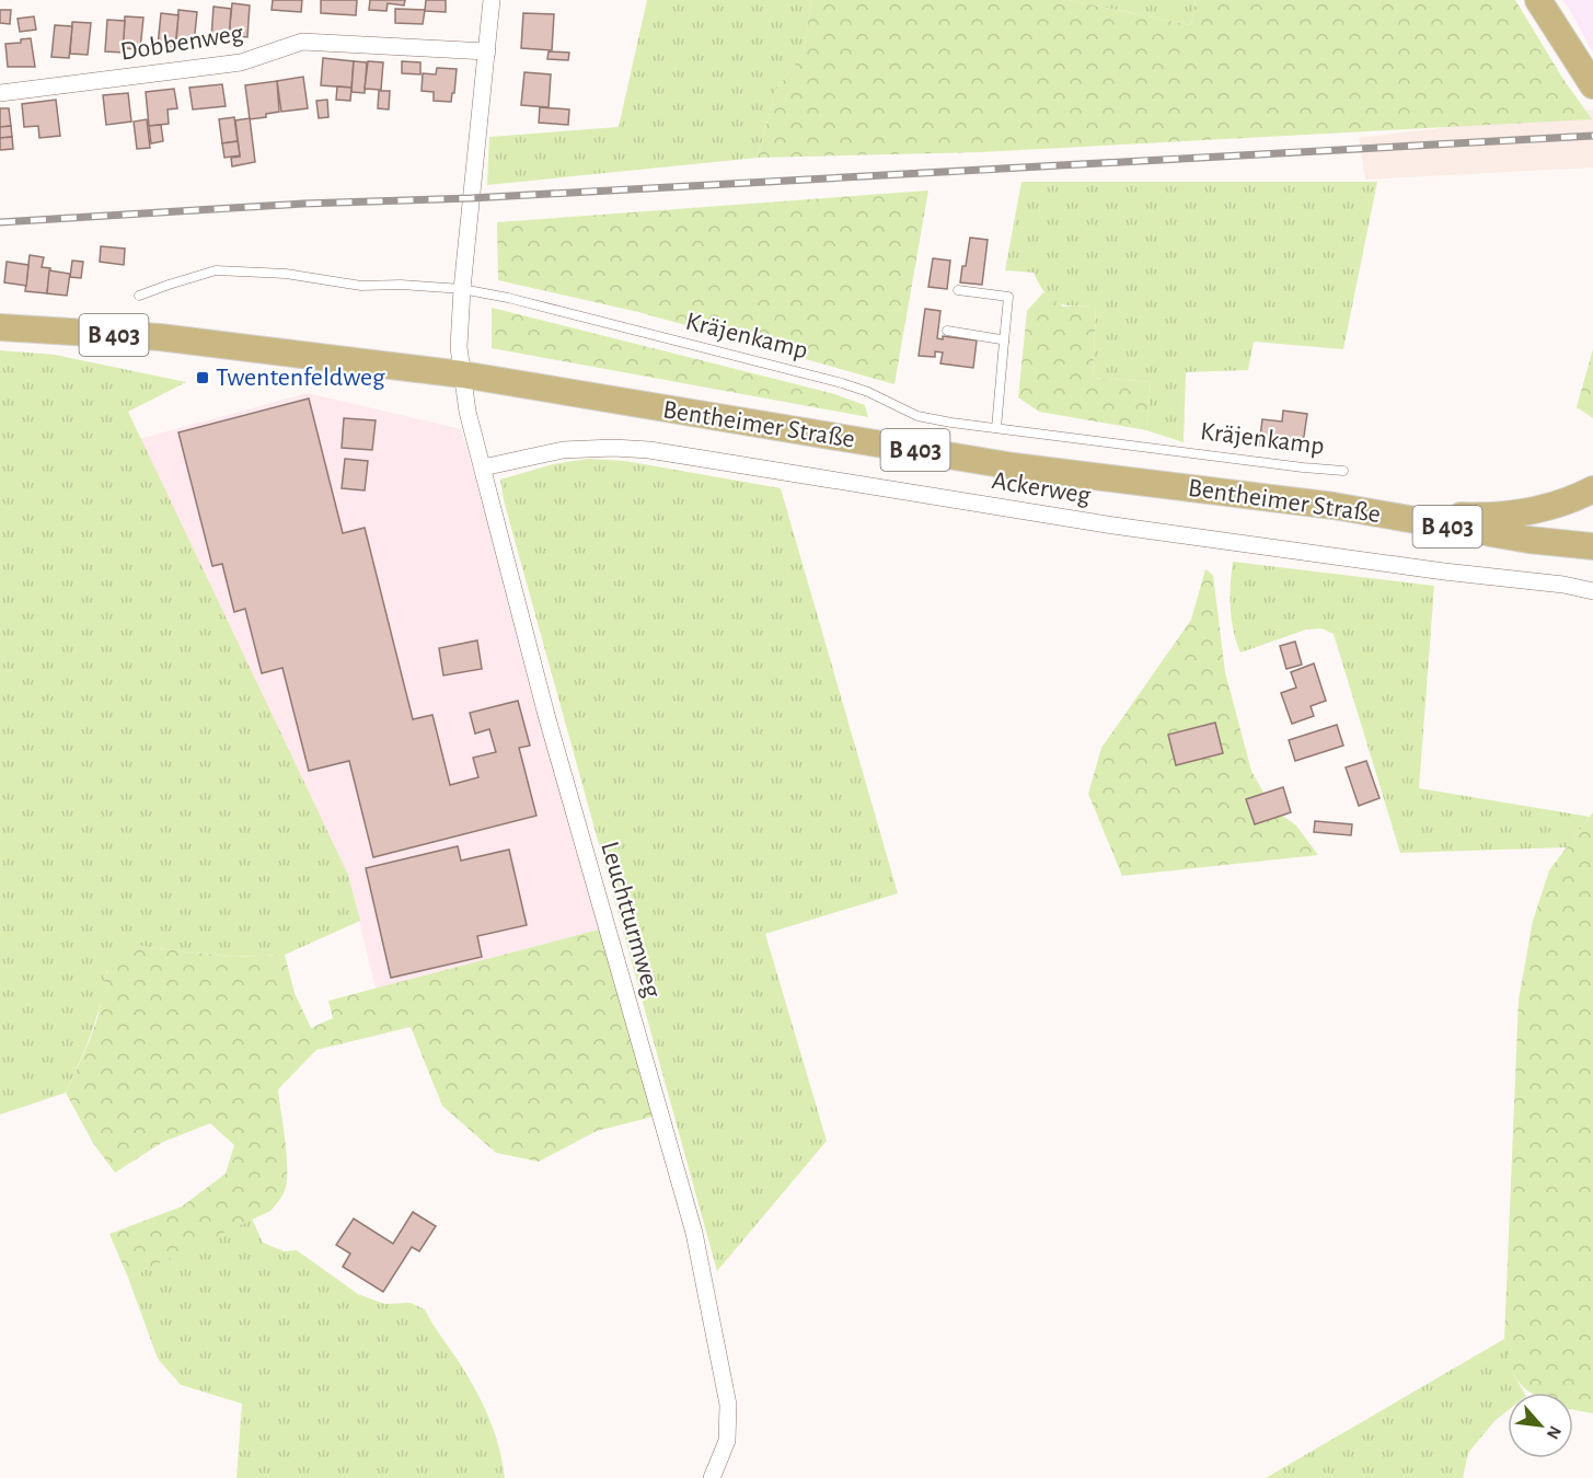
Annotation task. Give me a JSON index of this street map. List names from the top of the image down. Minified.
{"streets":{"main road":["B 403","Bentheimer Straße"],"street":["Dobbenweg","Ackerweg","Leuchtturmweg"],"lane":["Kräjenkamp"]},"crossings":[["Bentheimer Straße","Leuchtturmweg"],["Ackerweg","Leuchtturmweg"]],"places":{"transit":["Twentenfeldweg"]},"north":"bottom right"}
